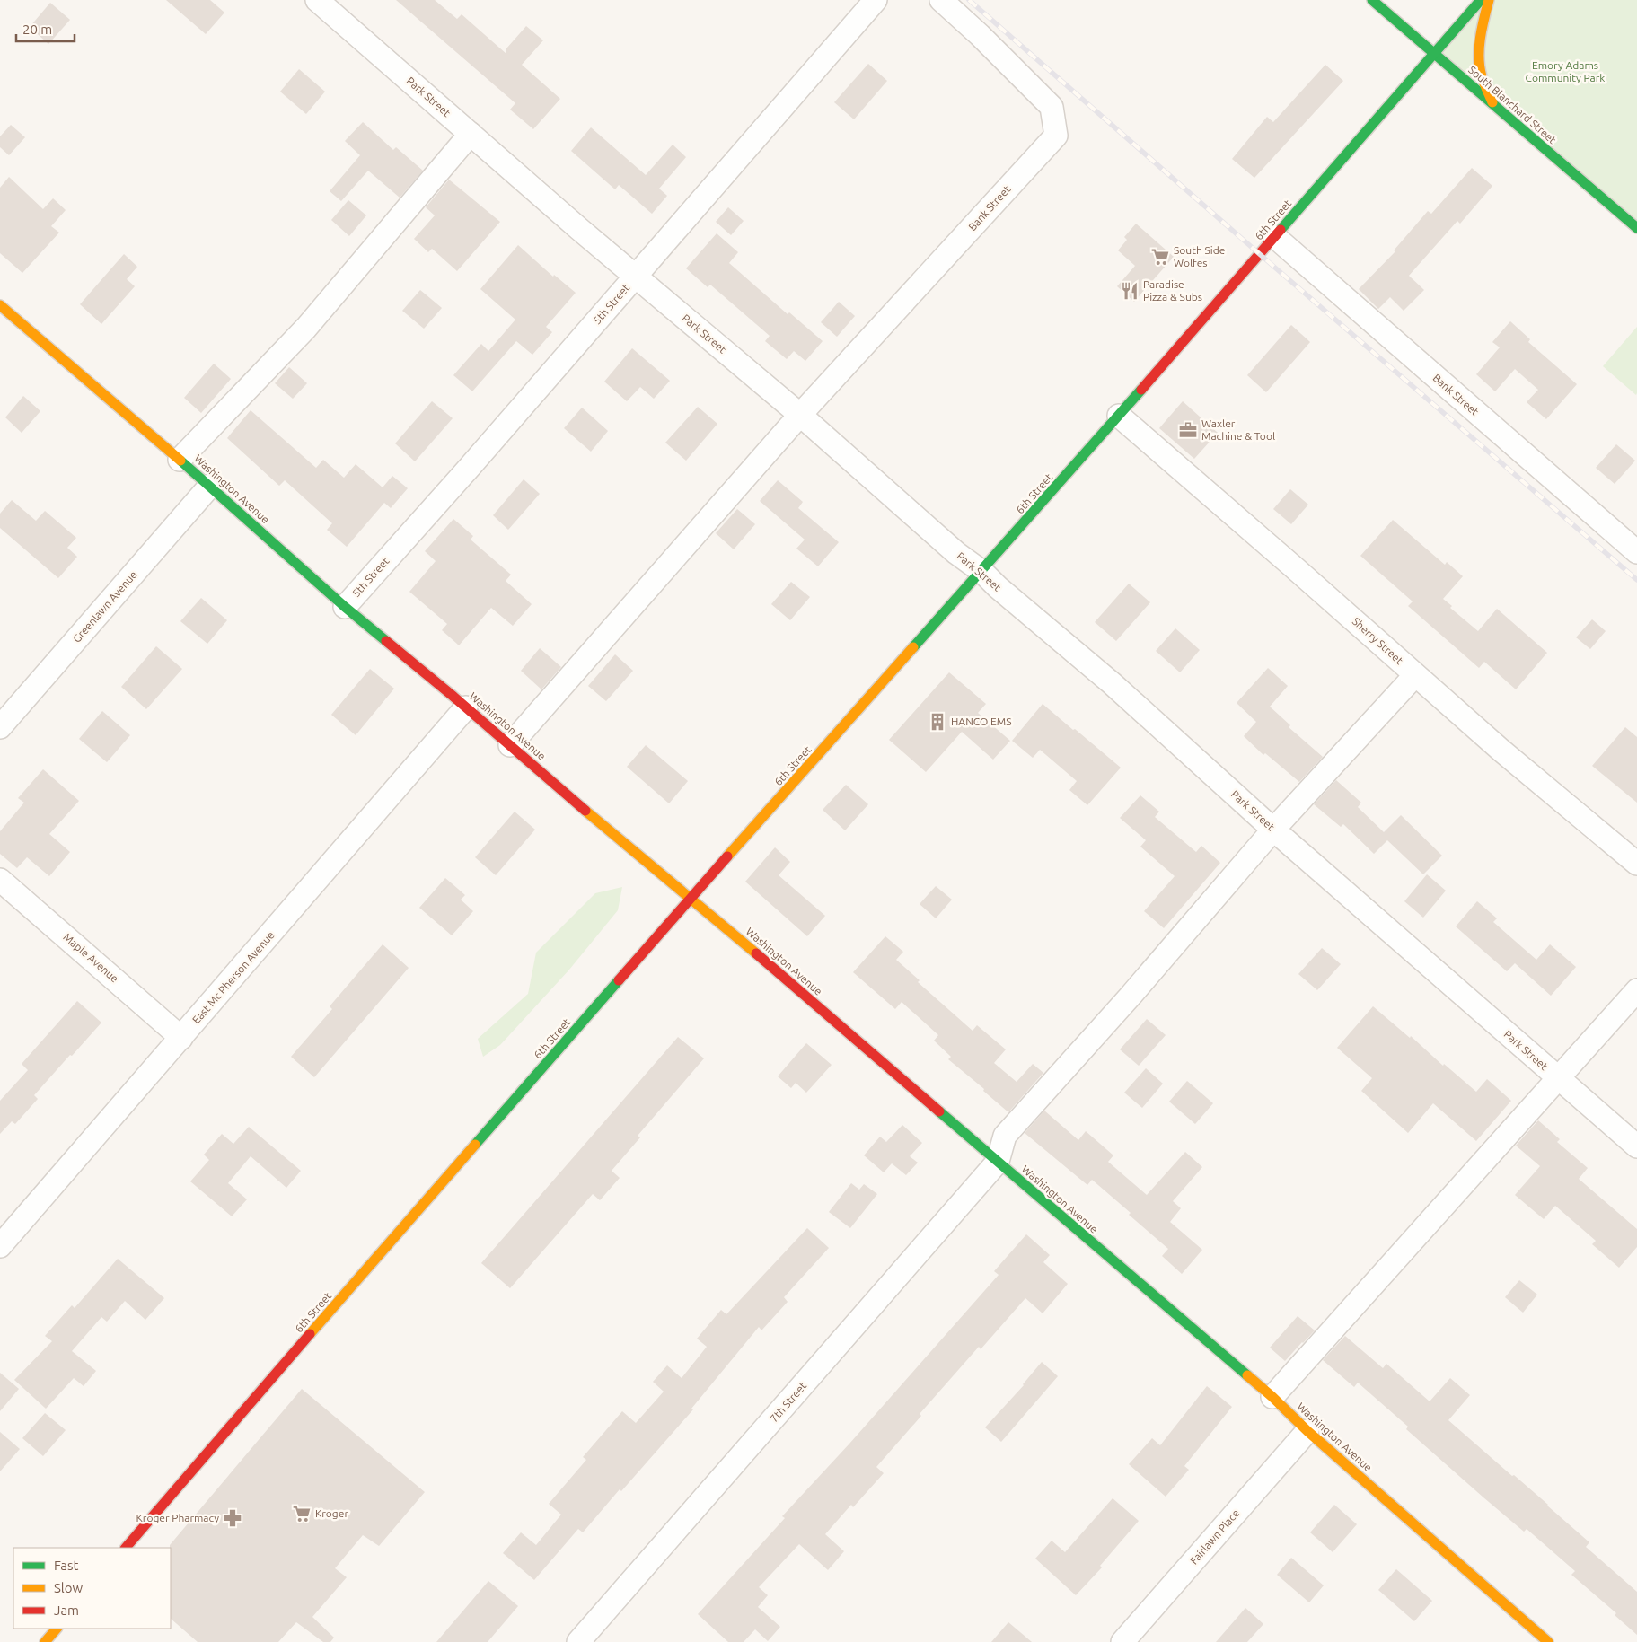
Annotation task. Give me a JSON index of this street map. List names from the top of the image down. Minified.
{"streets":{"street":["Park Street","South Blanchard Street","Bank Street","6th Street","5th Street","Washington Avenue","Greenlawn Avenue","Sherry Street","Maple Avenue","East Mc Pherson Avenue","7th Street","Fairlawn Place"]},"crossings":[["Park Street","Bank Street"],["Park Street","6th Street"],["Park Street","5th Street"],["South Blanchard Street","6th Street"],["Bank Street","6th Street"],["6th Street","Washington Avenue"],["6th Street","Sherry Street"],["5th Street","Washington Avenue"],["Washington Avenue","Greenlawn Avenue"],["Washington Avenue","East Mc Pherson Avenue"],["Washington Avenue","7th Street"],["Washington Avenue","Fairlawn Place"],["Maple Avenue","East Mc Pherson Avenue"]],"parks":["Emory Adams Community Park"],"places":{"supermarket":["South Side Wolfes","Kroger"],"restaurant":["Paradise Pizza & Subs"],"office":["Waxler Machine & Tool"],"building":["HANCO EMS"],"pharmacy":["Kroger Pharmacy"]},"legend":["Fast","Slow","Jam"],"scale_bar":"20 m"}
